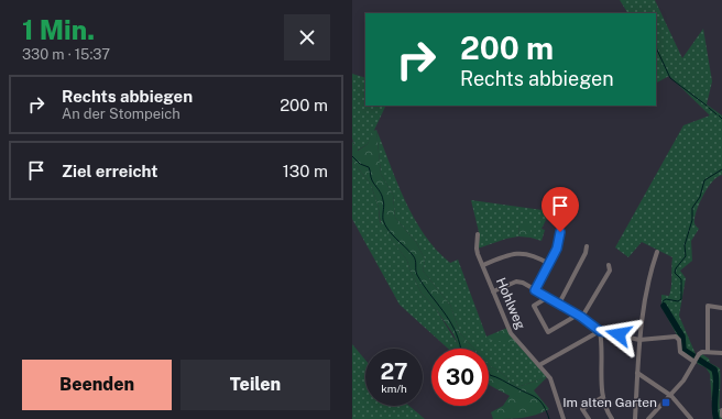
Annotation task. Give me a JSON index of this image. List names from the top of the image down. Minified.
{"streets":{"street":["Hohlweg"]},"places":{"transit":["Im alten Garten"]},"page":{"heading":["1 Min.","330 m · 15:37"],"turn":["200 m","Rechts abbiegen"],"list":[{"name":"Rechts abbiegen","note":"An der Stompeich","value":"200 m"},{"name":"Ziel erreicht","value":"130 m"}],"speed":"27 km/h","limit":"30","buttons":["Beenden","Teilen"]}}
